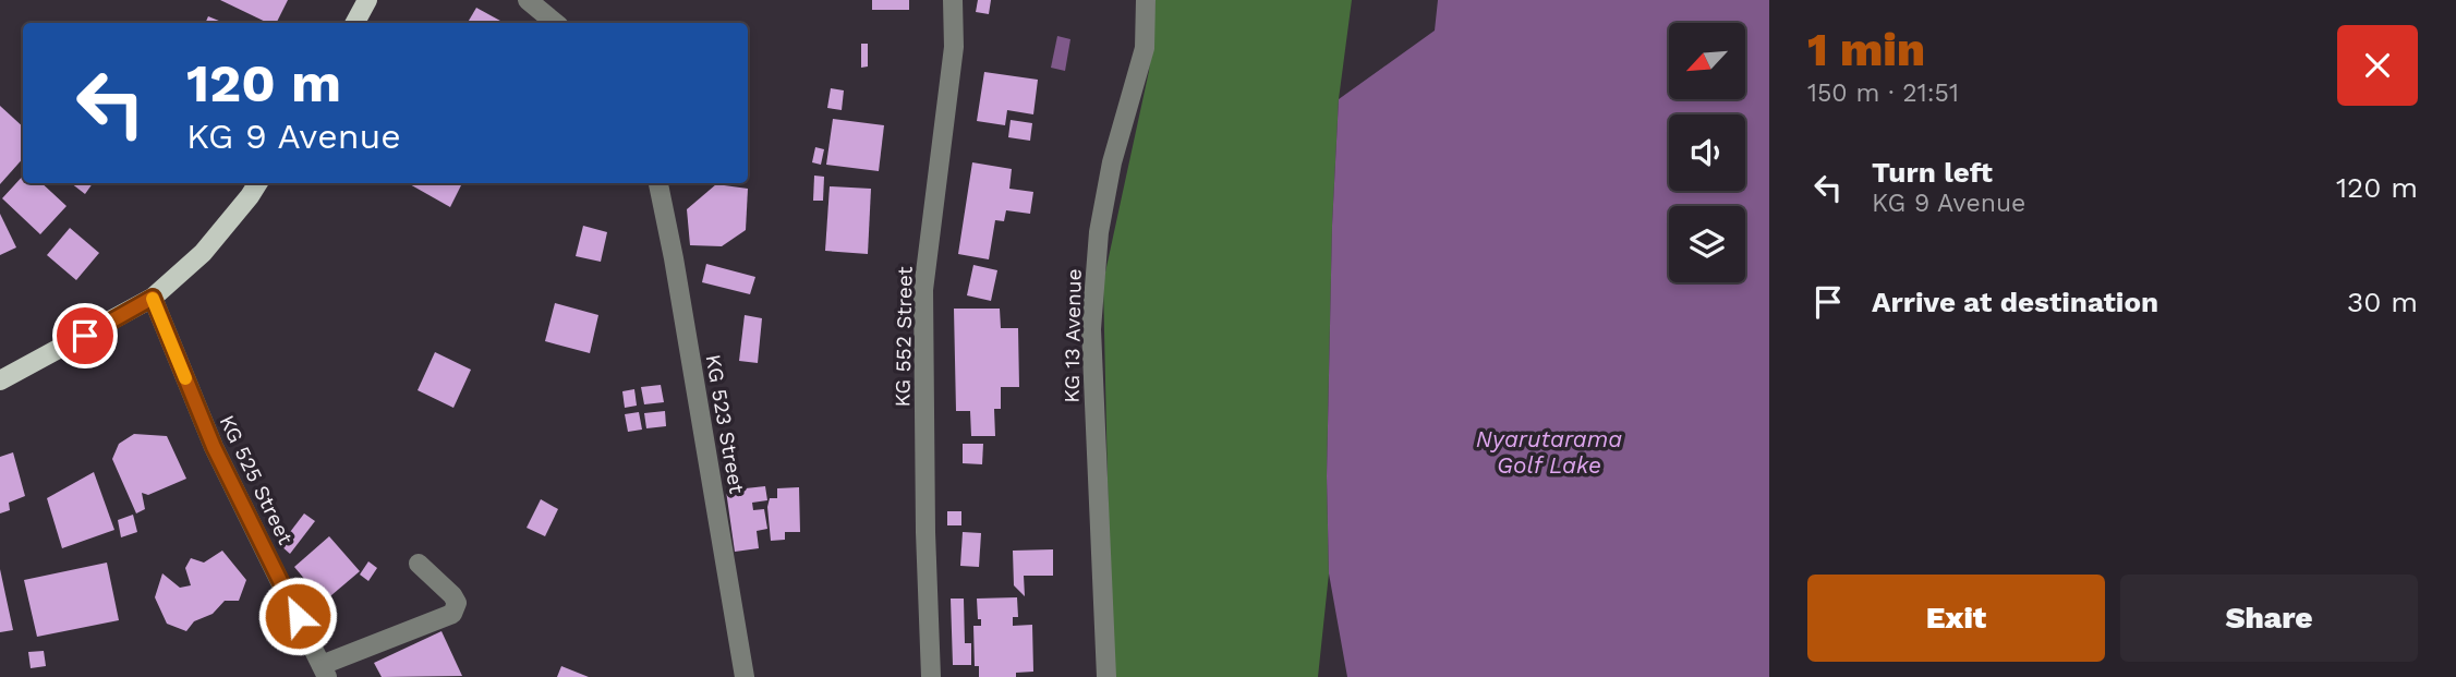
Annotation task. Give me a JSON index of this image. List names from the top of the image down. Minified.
{"streets":{"street":["KG 13 Avenue","KG 552 Street","KG 523 Street","KG 525 Street"]},"water":["Nyarutarama Golf Lake"],"north":"bottom left","page":{"heading":["1 min","150 m · 21:51"],"turn":["120 m","KG 9 Avenue"],"list":[{"name":"Turn left","note":"KG 9 Avenue","value":"120 m"},{"name":"Arrive at destination","value":"30 m"}],"buttons":["Exit","Share"]}}
